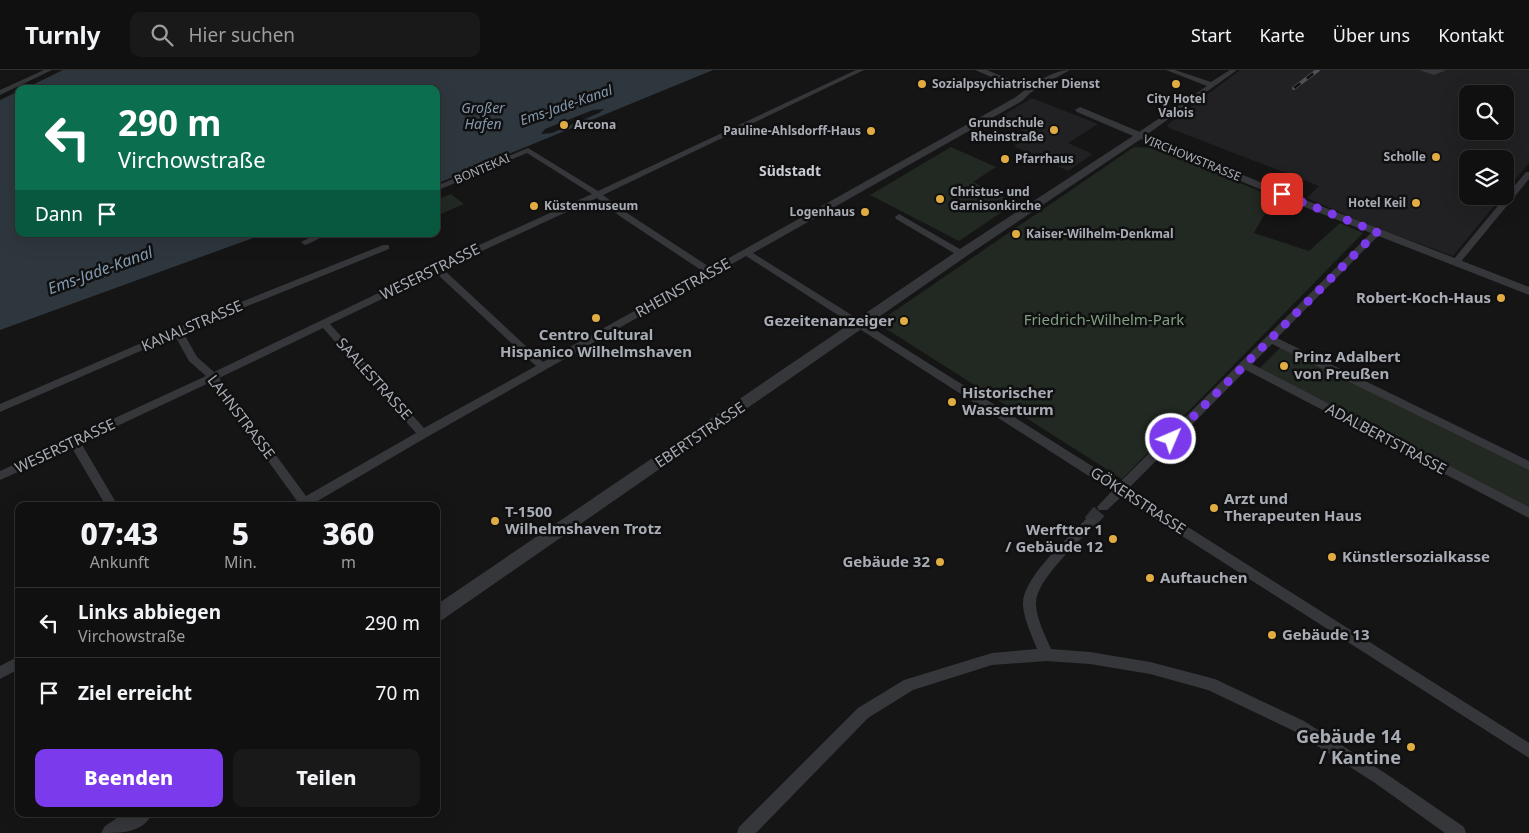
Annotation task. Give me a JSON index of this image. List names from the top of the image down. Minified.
{"streets":{"street":["VIRCHOWSTRASSE","BONTEKAI","WESERSTRASSE","RHEINSTRASSE","KANALSTRASSE","SAALESTRASSE","LAHNSTRASSE","EBERTSTRASSE","ADALBERTSTRASSE","GÖKERSTRASSE"]},"crossings":[["VIRCHOWSTRASSE","EBERTSTRASSE"],["BONTEKAI","WESERSTRASSE"],["WESERSTRASSE","SAALESTRASSE"],["WESERSTRASSE","LAHNSTRASSE"],["RHEINSTRASSE","SAALESTRASSE"],["RHEINSTRASSE","GÖKERSTRASSE"],["KANALSTRASSE","LAHNSTRASSE"],["EBERTSTRASSE","GÖKERSTRASSE"]],"districts":["Südstadt"],"water":["Ems-Jade-Kanal","Großer Hafen"],"parks":["Friedrich-Wilhelm-Park"],"places":["Sozialpsychiatrischer Dienst","City Hotel Valois","Arcona","Grundschule Rheinstraße","Pauline-Ahlsdorff-Haus","Scholle","Pfarrhaus","Christus- und Garnisonkirche","Hotel Keil","Küstenmuseum","Logenhaus","Kaiser-Wilhelm-Denkmal","Robert-Koch-Haus","Centro Cultural Hispanico Wilhelmshaven","Gezeitenanzeiger","Prinz Adalbert von Preußen","Historischer Wasserturm","Arzt und Therapeuten Haus","T-1500 Wilhelmshaven Trotz","Werfttor 1 / Gebäude 12","Künstlersozialkasse","Gebäude 32","Auftauchen","Gebäude 13","Gebäude 14 / Kantine"],"page":{"header":"Turnly","search":"Hier suchen","nav":["Start","Karte","Über uns","Kontakt"],"turn":["290 m","Virchowstraße"],"then":"Dann","eta":["07:43","Ankunft","5","Min.","360","m"],"list":[{"name":"Links abbiegen","note":"Virchowstraße","value":"290 m"},{"name":"Ziel erreicht","value":"70 m"}],"buttons":["Beenden","Teilen"]}}
